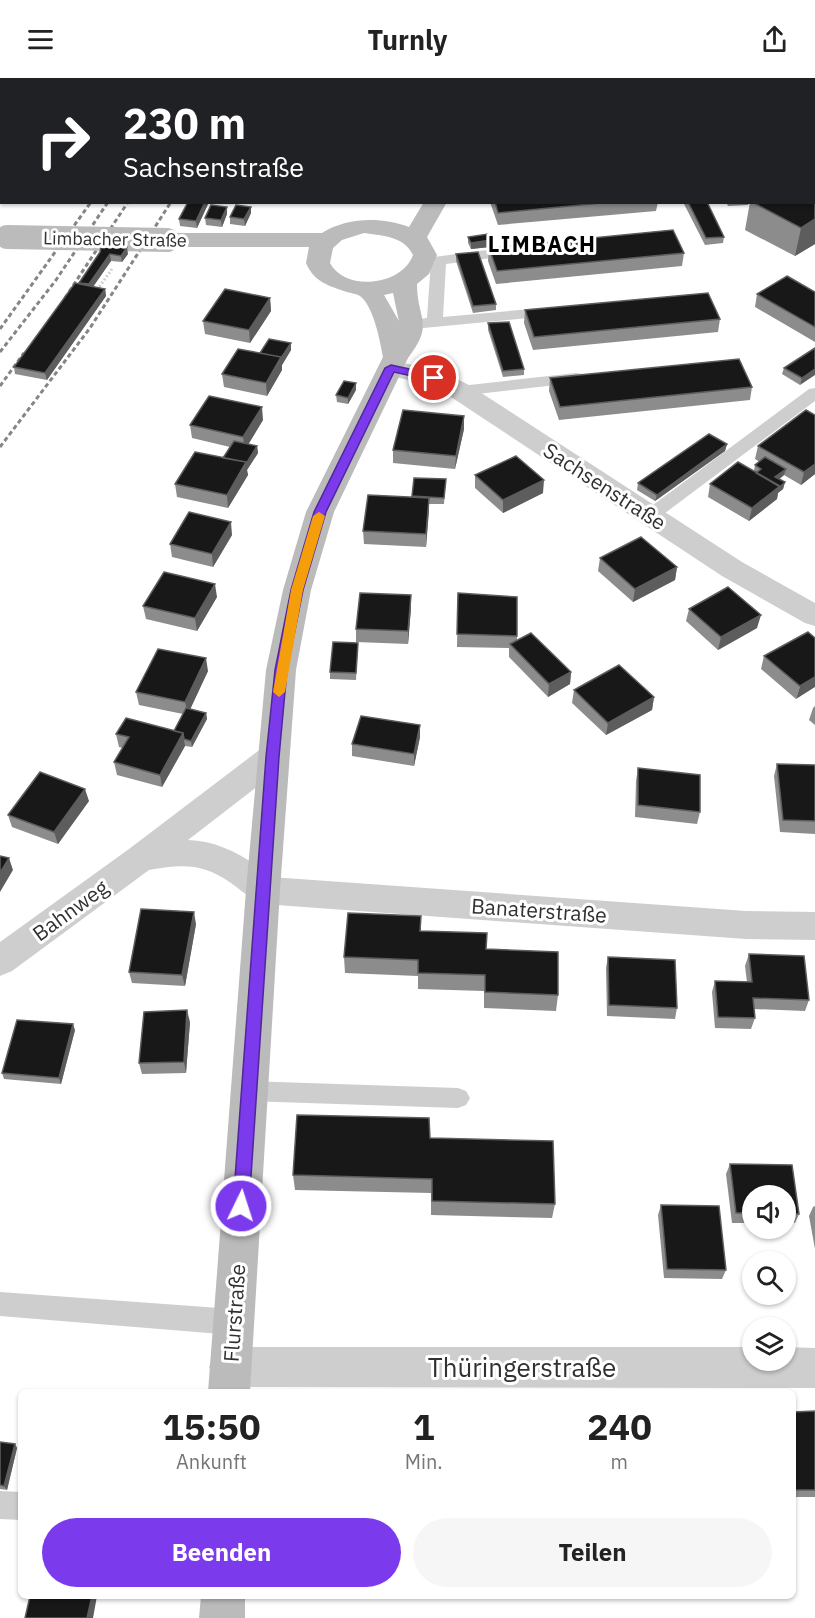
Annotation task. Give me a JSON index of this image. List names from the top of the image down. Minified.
{"streets":{"street":["Limbacher Straße","Sachsenstraße","Bahnweg","Banaterstraße","Flurstraße","Thüringerstraße"]},"crossings":[["Sachsenstraße","Flurstraße"],["Bahnweg","Banaterstraße"],["Bahnweg","Flurstraße"],["Banaterstraße","Flurstraße"],["Flurstraße","Thüringerstraße"]],"districts":["LIMBACH"],"page":{"header":"Turnly","turn":["230 m","Sachsenstraße"],"eta":["15:50","Ankunft","1","Min.","240","m"],"buttons":["Beenden","Teilen"]}}
